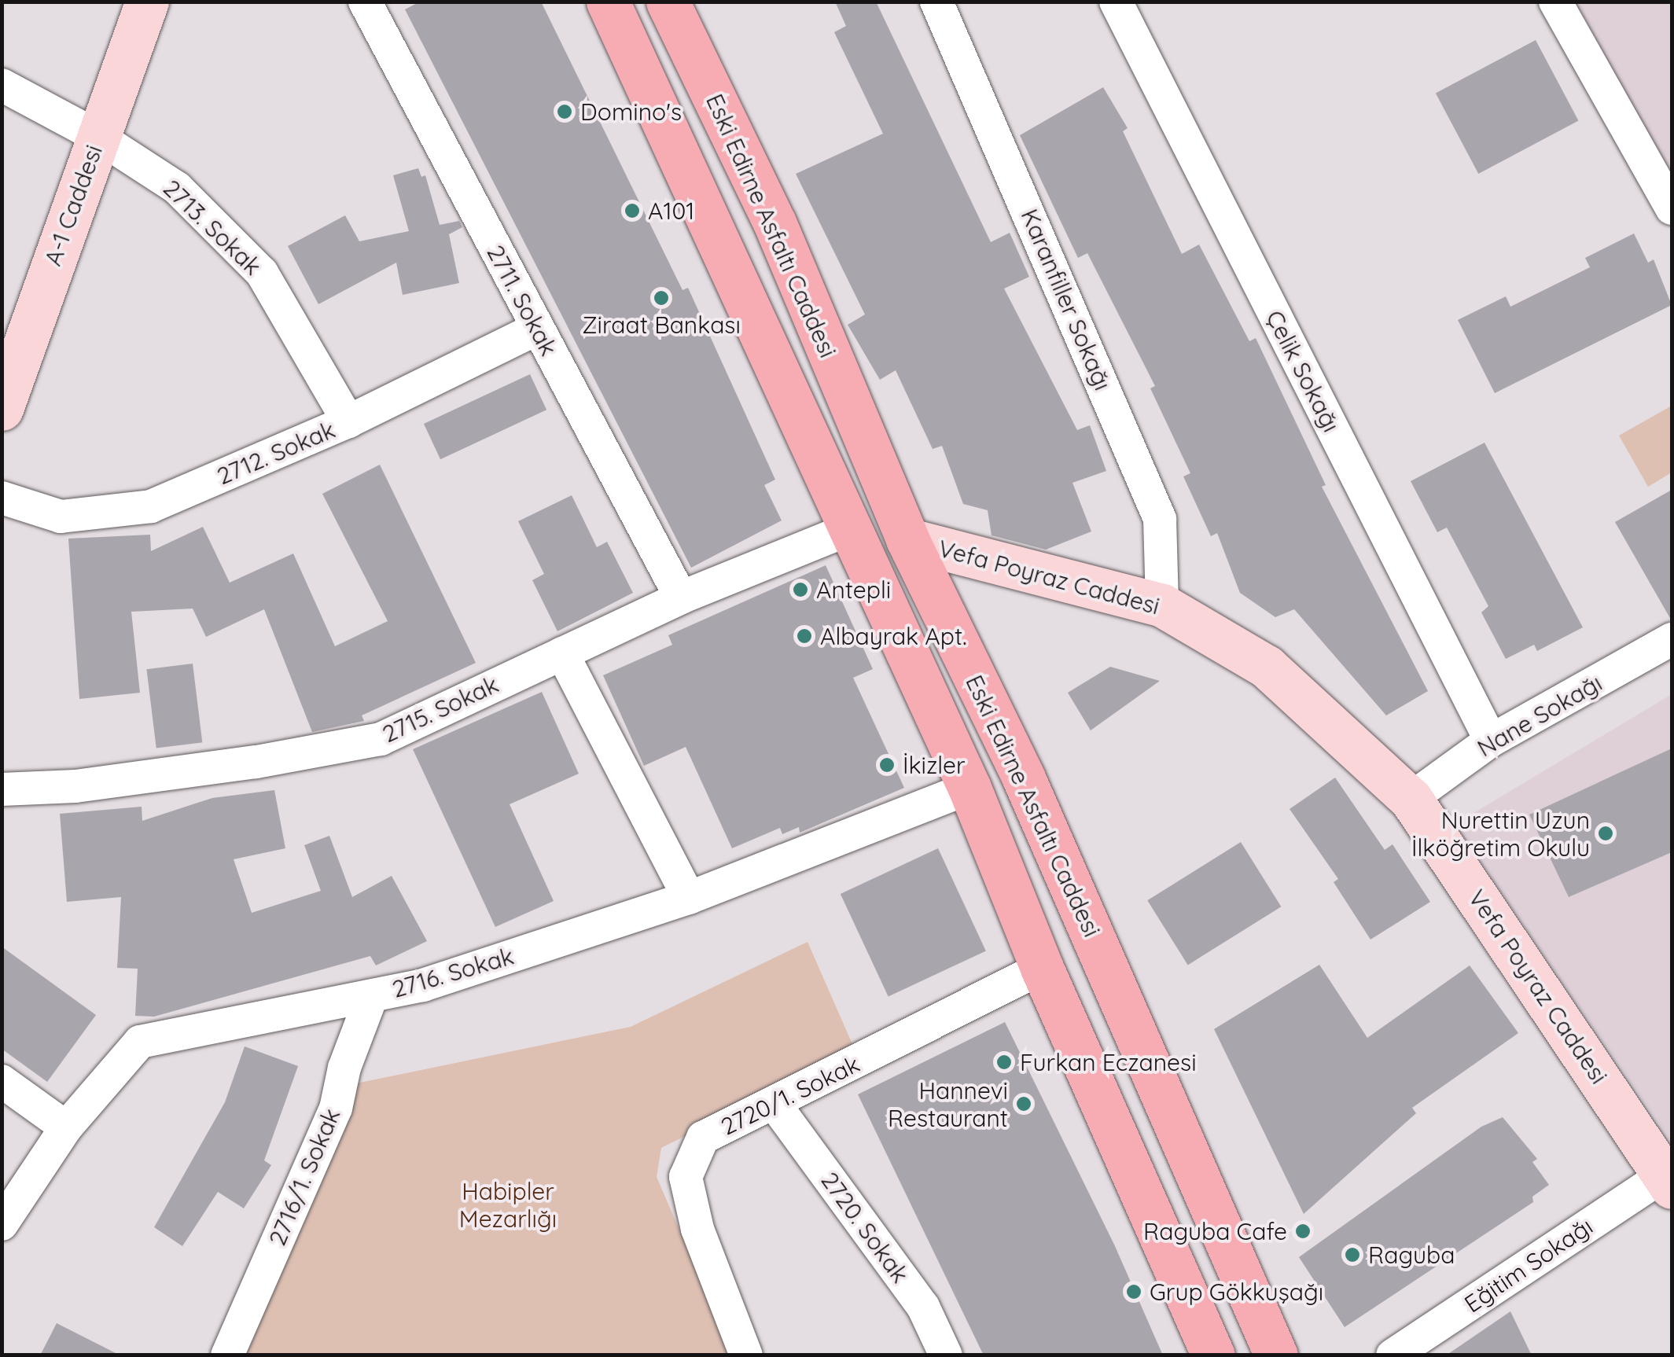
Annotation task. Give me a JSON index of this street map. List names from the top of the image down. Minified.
{"streets":{"main road":["A-1 Caddesi","Eski Edirne Asfaltı Caddesi","Vefa Poyraz Caddesi"],"street":["2713. Sokak","Karanfiller Sokağı","2711. Sokak","Çelik Sokağı","2712. Sokak","2715. Sokak","Nane Sokağı","2716. Sokak","2720/1. Sokak","2716/1. Sokak","2720. Sokak","Eğitim Sokağı"]},"crossings":[["A-1 Caddesi","2713. Sokak"],["Eski Edirne Asfaltı Caddesi","Vefa Poyraz Caddesi"],["Eski Edirne Asfaltı Caddesi","2715. Sokak"],["Eski Edirne Asfaltı Caddesi","2716. Sokak"],["Eski Edirne Asfaltı Caddesi","2720/1. Sokak"],["2713. Sokak","2712. Sokak"],["Karanfiller Sokağı","Vefa Poyraz Caddesi"],["2711. Sokak","2712. Sokak"],["2711. Sokak","2715. Sokak"],["Çelik Sokağı","Nane Sokağı"],["Vefa Poyraz Caddesi","Nane Sokağı"],["Vefa Poyraz Caddesi","Eğitim Sokağı"],["2716. Sokak","2716/1. Sokak"],["2720/1. Sokak","2720. Sokak"]],"parks":["Habipler Mezarlığı"],"places":["Domino's","A101","Ziraat Bankası","Antepli","Albayrak Apt.","İkizler","Nurettin Uzun İlköğretim Okulu","Furkan Eczanesi","Hannevi Restaurant","Raguba Cafe","Raguba","Grup Gökkuşağı"]}
